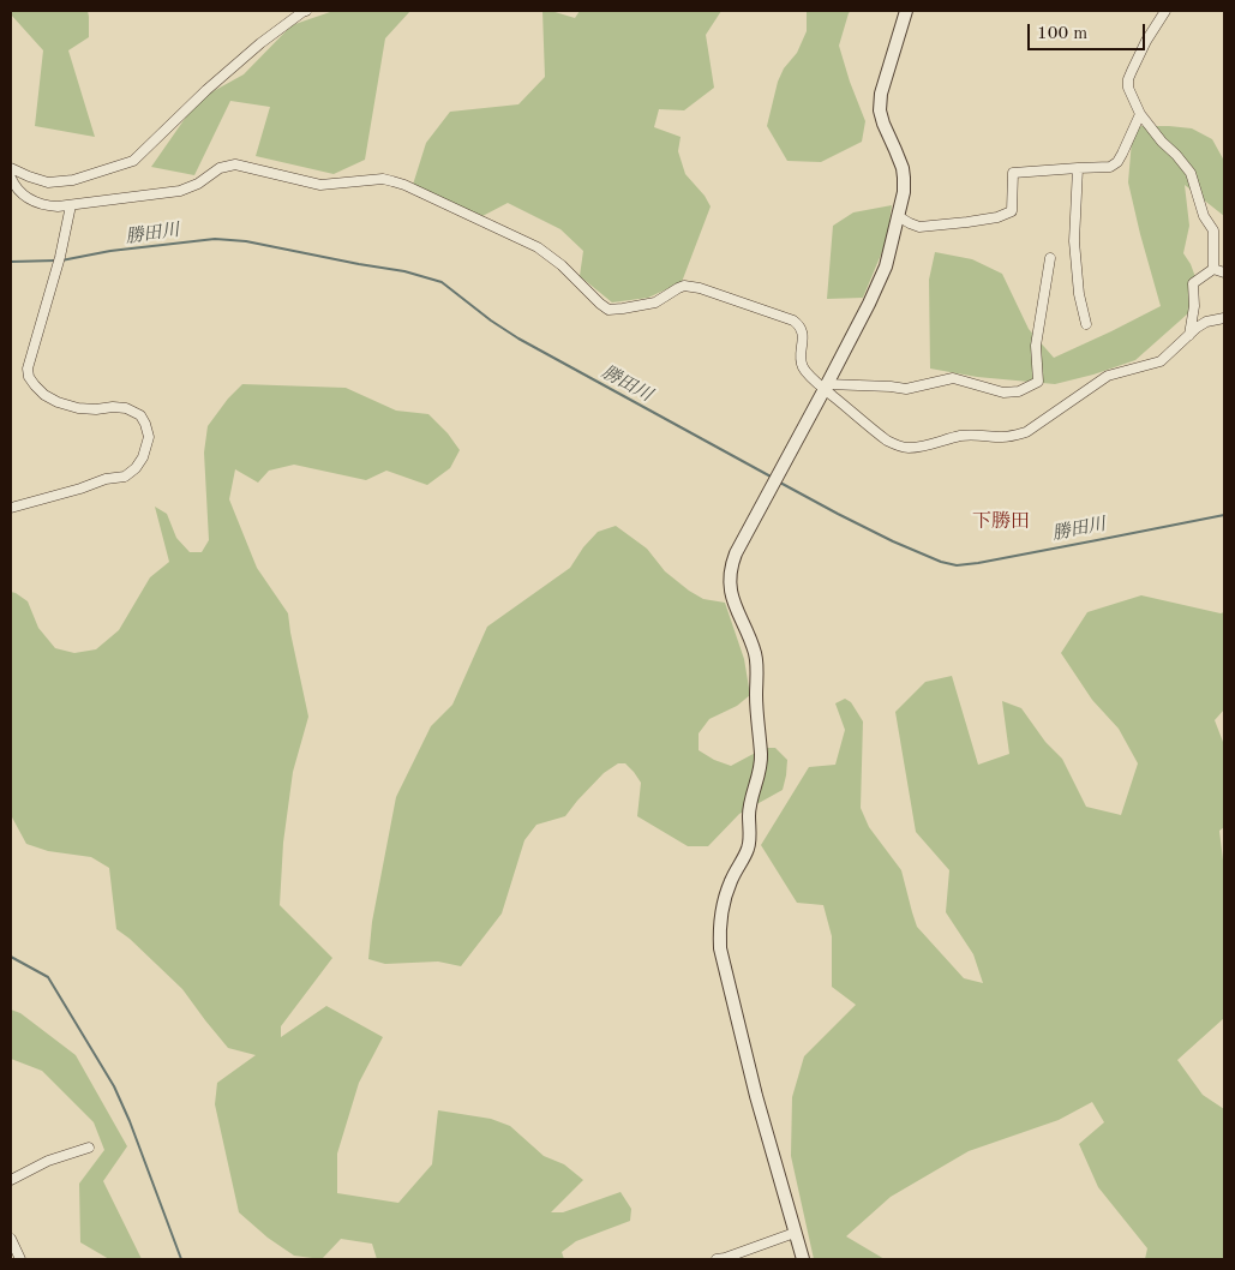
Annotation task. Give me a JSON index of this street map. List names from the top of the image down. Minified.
{"districts":["下勝田"],"water":["勝田川"],"scale_bar":"100 m"}
